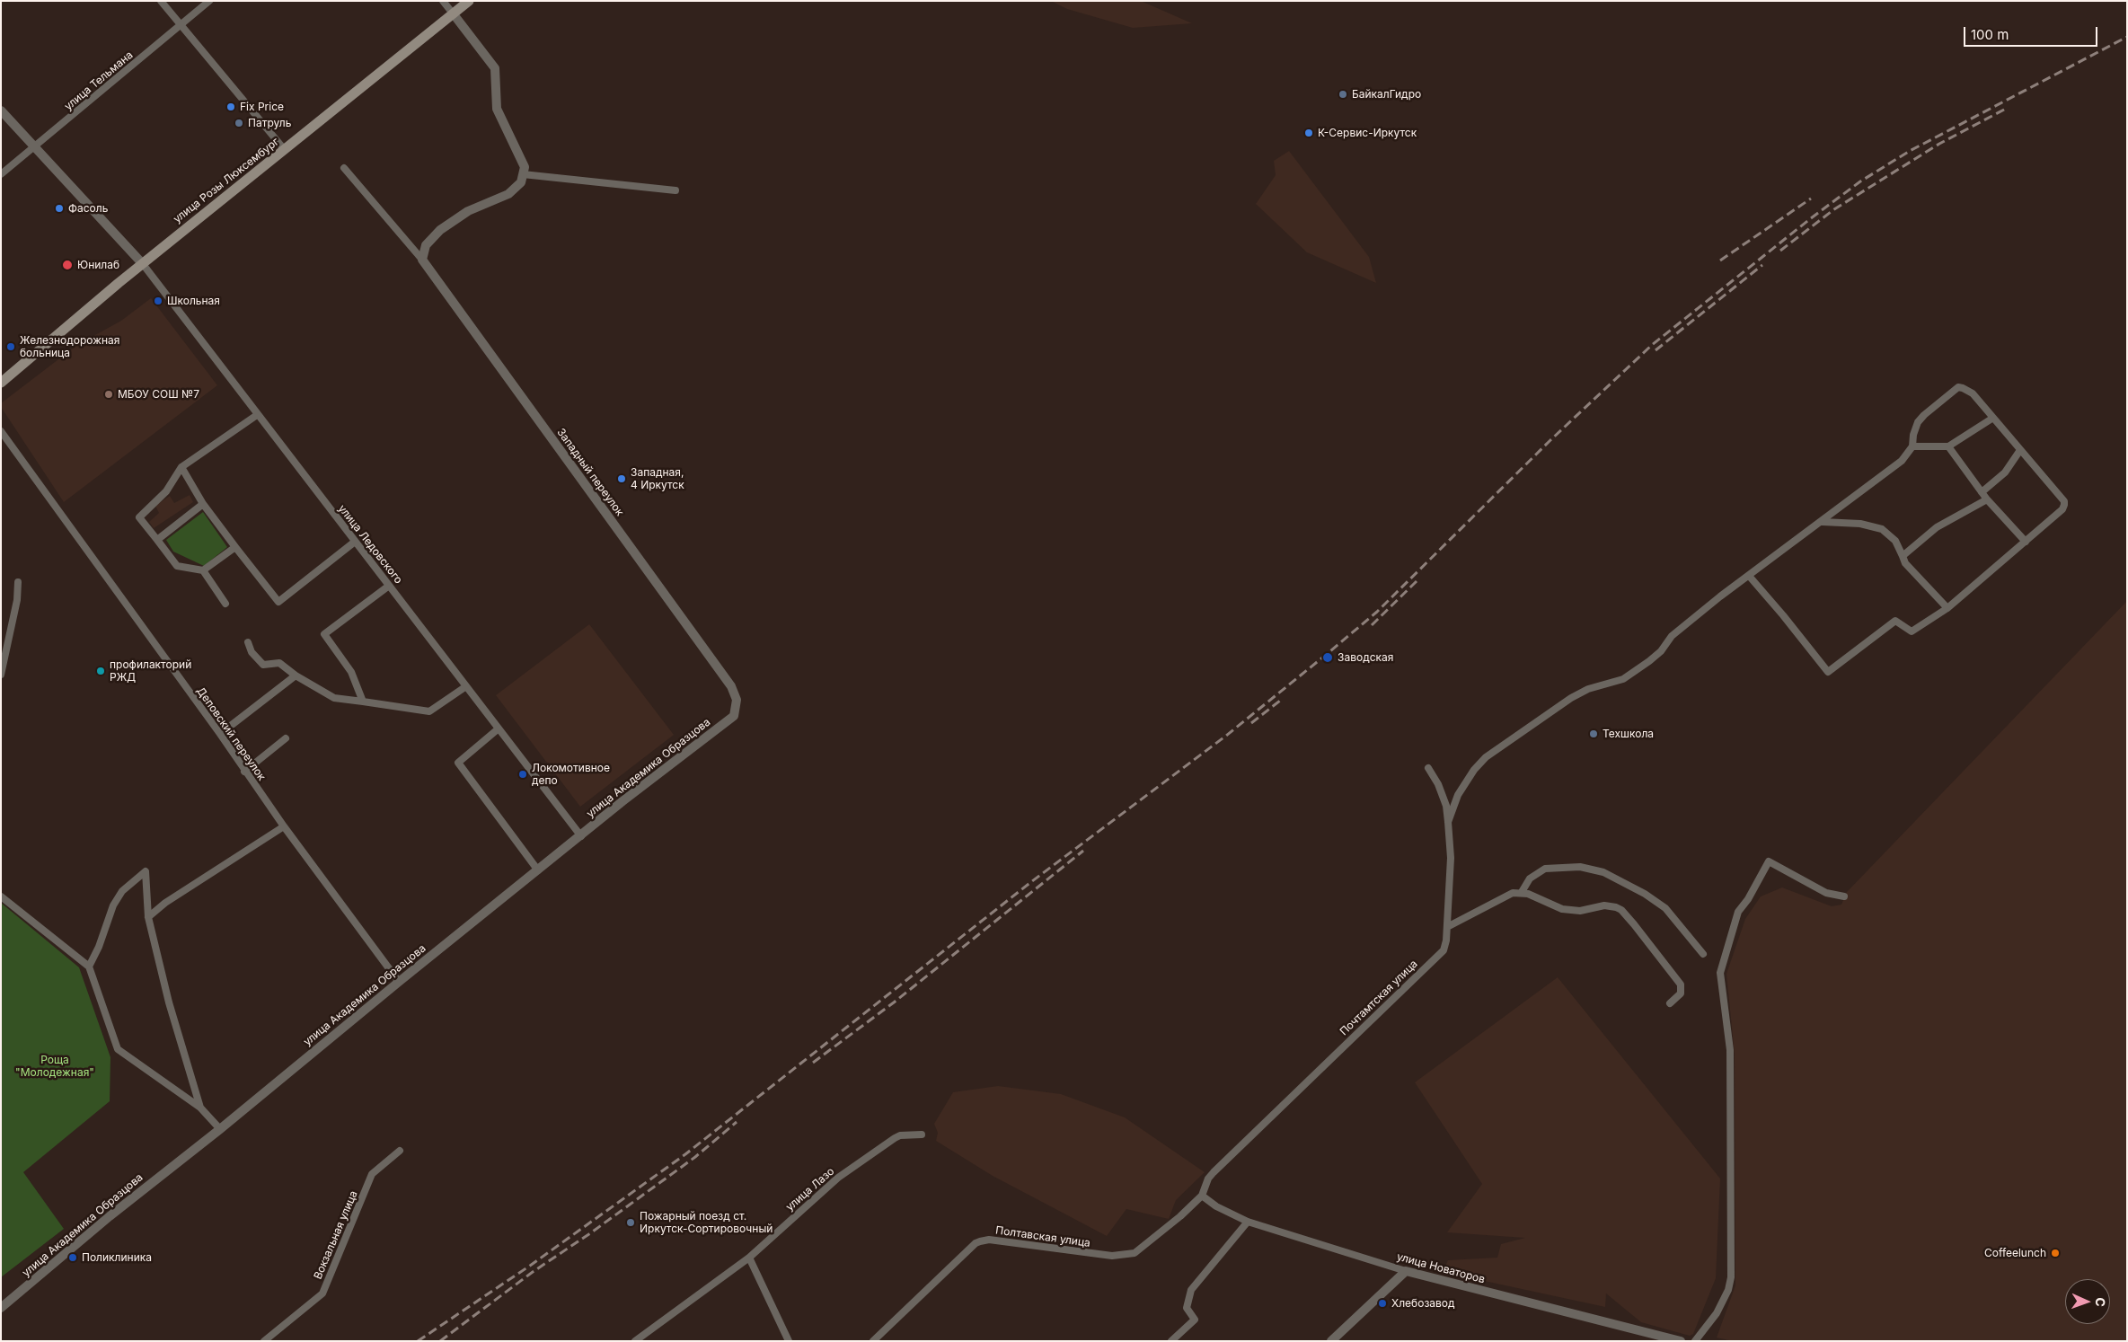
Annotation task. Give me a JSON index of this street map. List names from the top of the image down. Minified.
{"streets":{"main road":["улица Розы Люксембург"],"street":["улица Тельмана","Западный переулок","улица Ледовского","Деповский переулок","улица Академика Образцова","Почтамтская улица","улица Лазо","Вокзальная улица","Полтавская улица","улица Новаторов"]},"crossings":[["улица Розы Люксембург","улица Ледовского"],["Западный переулок","улица Академика Образцова"],["улица Ледовского","улица Академика Образцова"],["Деповский переулок","улица Академика Образцова"],["Почтамтская улица","Полтавская улица"],["Почтамтская улица","улица Новаторов"],["Полтавская улица","улица Новаторов"]],"parks":["Роща \"Молодежная\""],"places":["БайкалГидро","Fix Price","Патруль","К-Сервис-Иркутск","Фасоль","Юнилаб","Школьная","Железнодорожная больница","МБОУ СОШ №7","Западная, 4 Иркутск","Заводская","профилакторий РЖД","Техшкола","Локомотивное депо","Пожарный поезд ст. Иркутск-Сортировочный","Coffeelunch","Поликлиника","Хлебозавод"],"scale_bar":"100 m","north":"right"}
